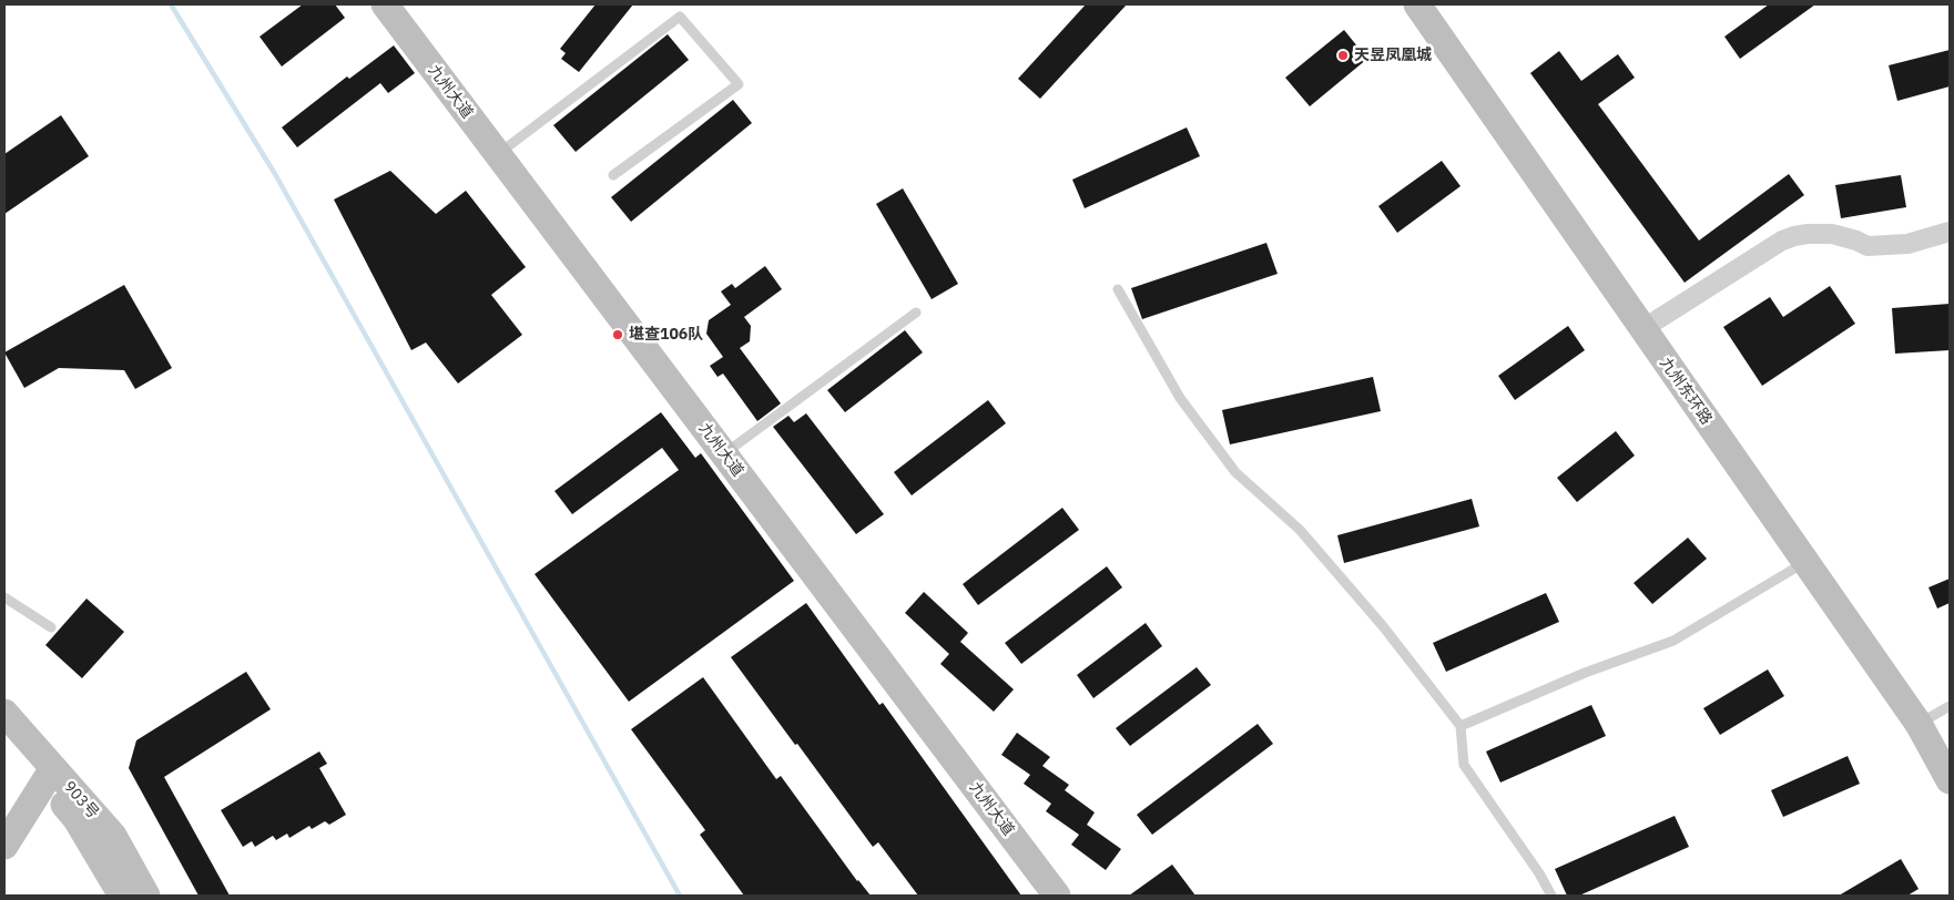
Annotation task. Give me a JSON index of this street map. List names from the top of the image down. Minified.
{"streets":{"main road":["九州大道","九州东环路","903号"]},"places":["天昱凤凰城","堪查106队"]}
